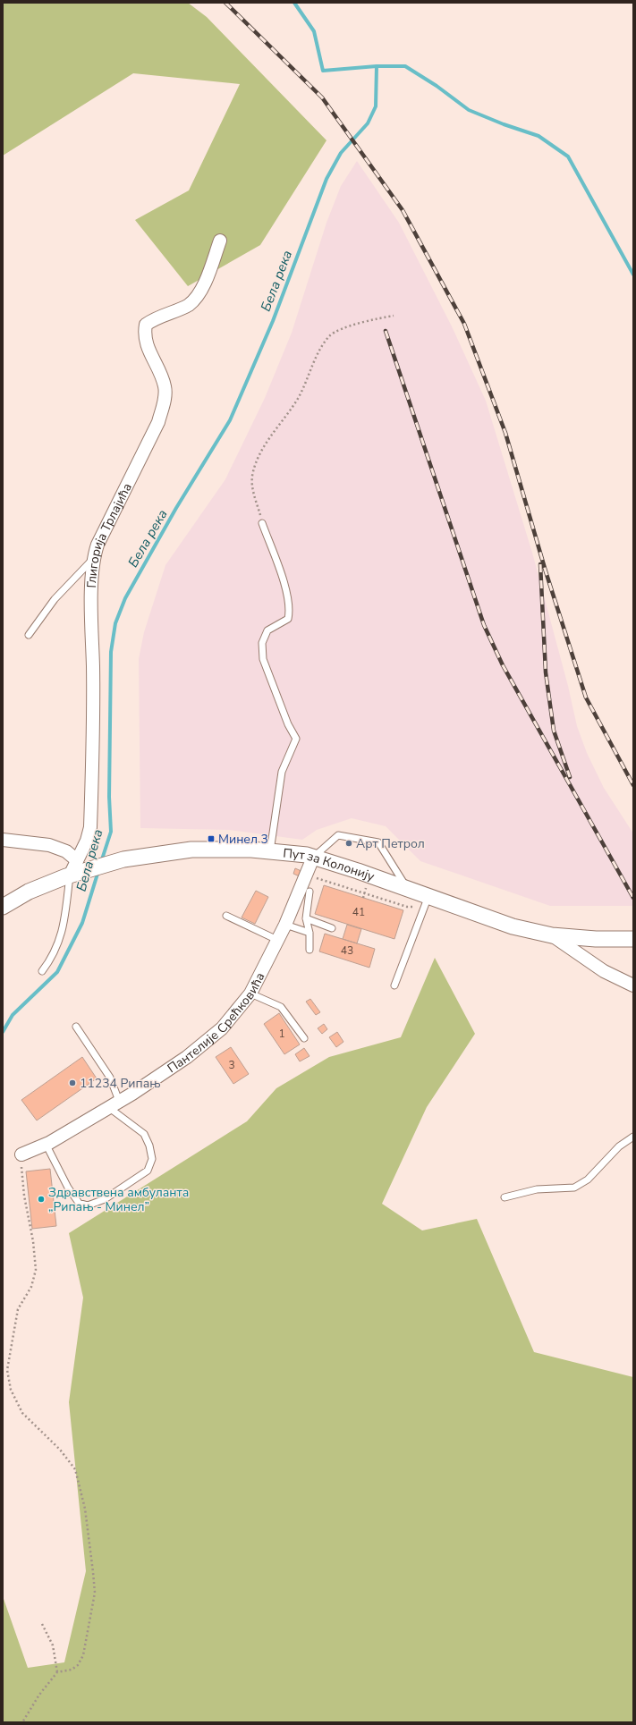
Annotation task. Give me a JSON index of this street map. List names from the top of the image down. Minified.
{"streets":{"street":["Глигорија Трлајића","Пут за Колонију","Пантелије Срећковића"]},"crossings":[["Глигорија Трлајића","Пут за Колонију"],["Пут за Колонију","Пантелије Срећковића"]],"water":["Бела река"],"places":{"transit":["Минел 3"],"other":["Арт Петрол","11234 Рипањ","Здравствена амбуланта „Рипањ - Минел”"]},"house_numbers":["41","43","1","3"]}
